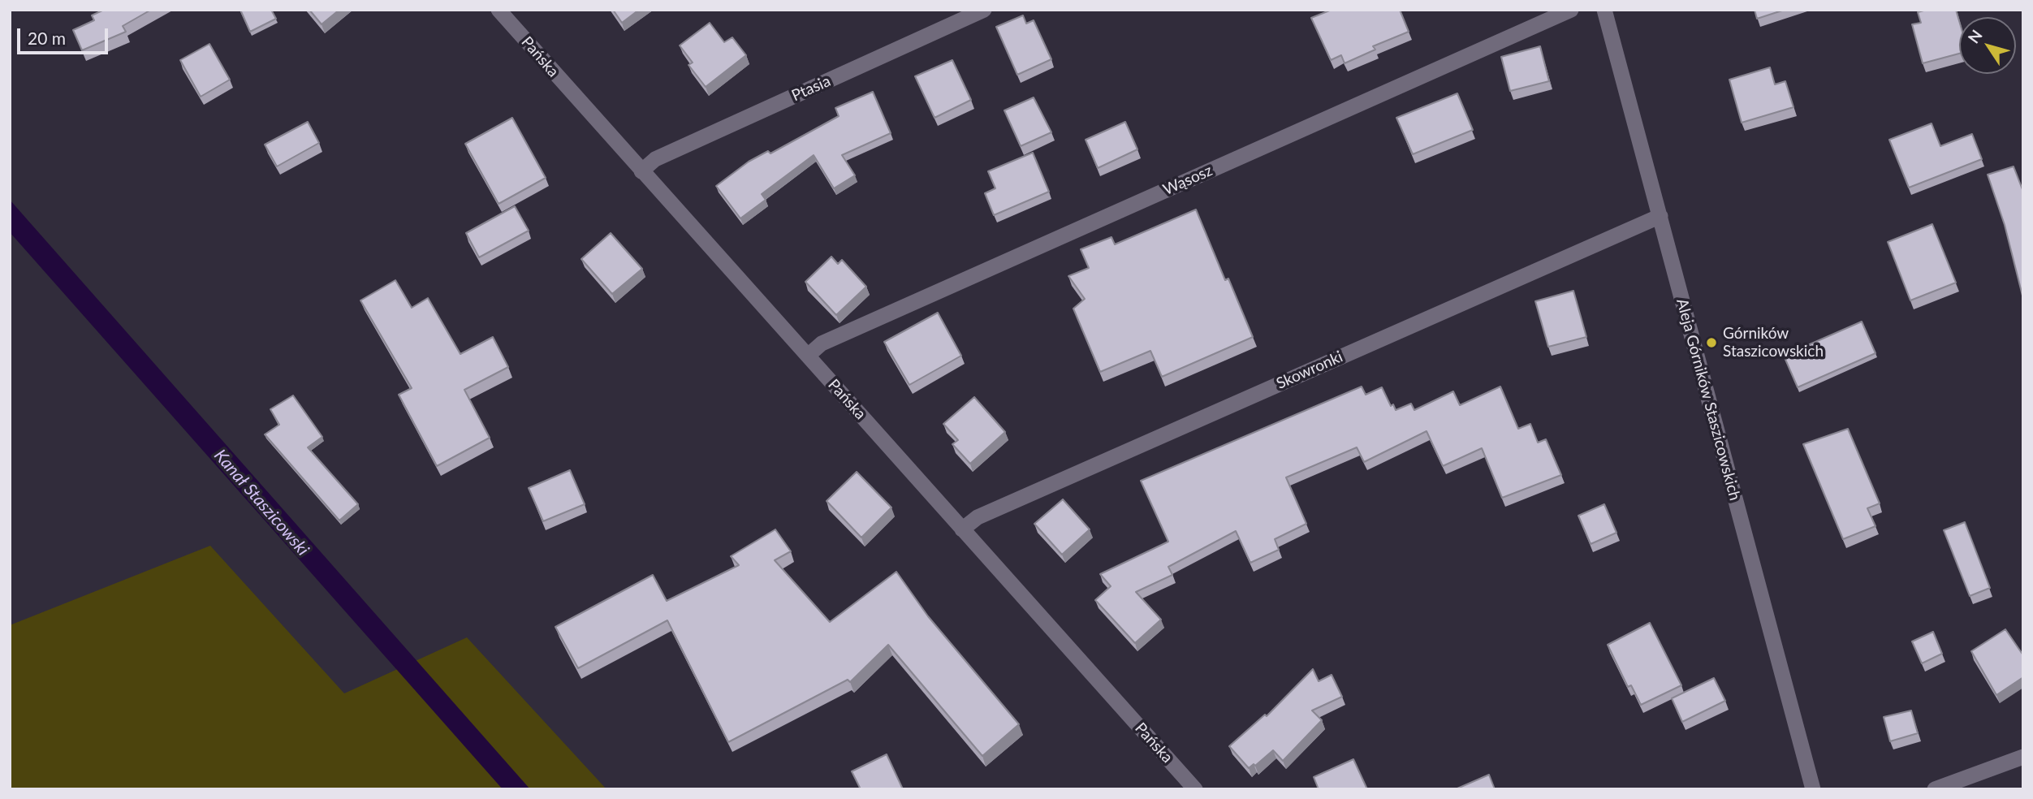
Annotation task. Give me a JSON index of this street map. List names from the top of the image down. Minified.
{"streets":{"street":["Pańska","Ptasia","Wąsosz","Skowronki","Aleja Górników Staszicowskich"]},"crossings":[["Pańska","Ptasia"],["Pańska","Wąsosz"],["Pańska","Skowronki"],["Skowronki","Aleja Górników Staszicowskich"]],"water":["Kanał Staszicowski"],"places":["Górników Staszicowskich"],"scale_bar":"20 m","north":"top left"}
